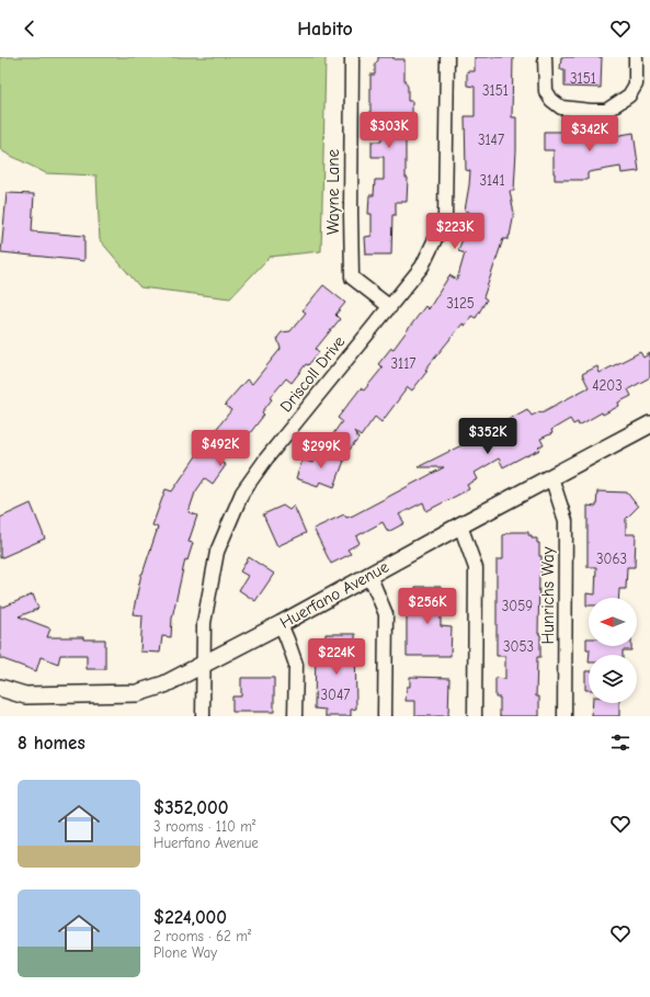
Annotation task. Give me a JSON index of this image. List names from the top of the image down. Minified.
{"streets":{"street":["Wayne Lane","Driscoll Drive","Huerfano Avenue","Hunrichs Way"]},"crossings":[["Wayne Lane","Driscoll Drive"],["Driscoll Drive","Huerfano Avenue"],["Huerfano Avenue","Hunrichs Way"]],"house_numbers":["3151","3151","3147","3141","3125","3117","4203","3063","3059","3053","3047"],"north":"left","page":{"header":"Habito","price":["$303K","$342K","$223K","$352K","$492K","$299K","$256K","$224K"],"heading":"8 homes","list":[{"name":"$352,000","note":"3 rooms · 110 m² · Huerfano Avenue"},{"name":"$224,000","note":"2 rooms · 62 m² · Plone Way"}]}}
